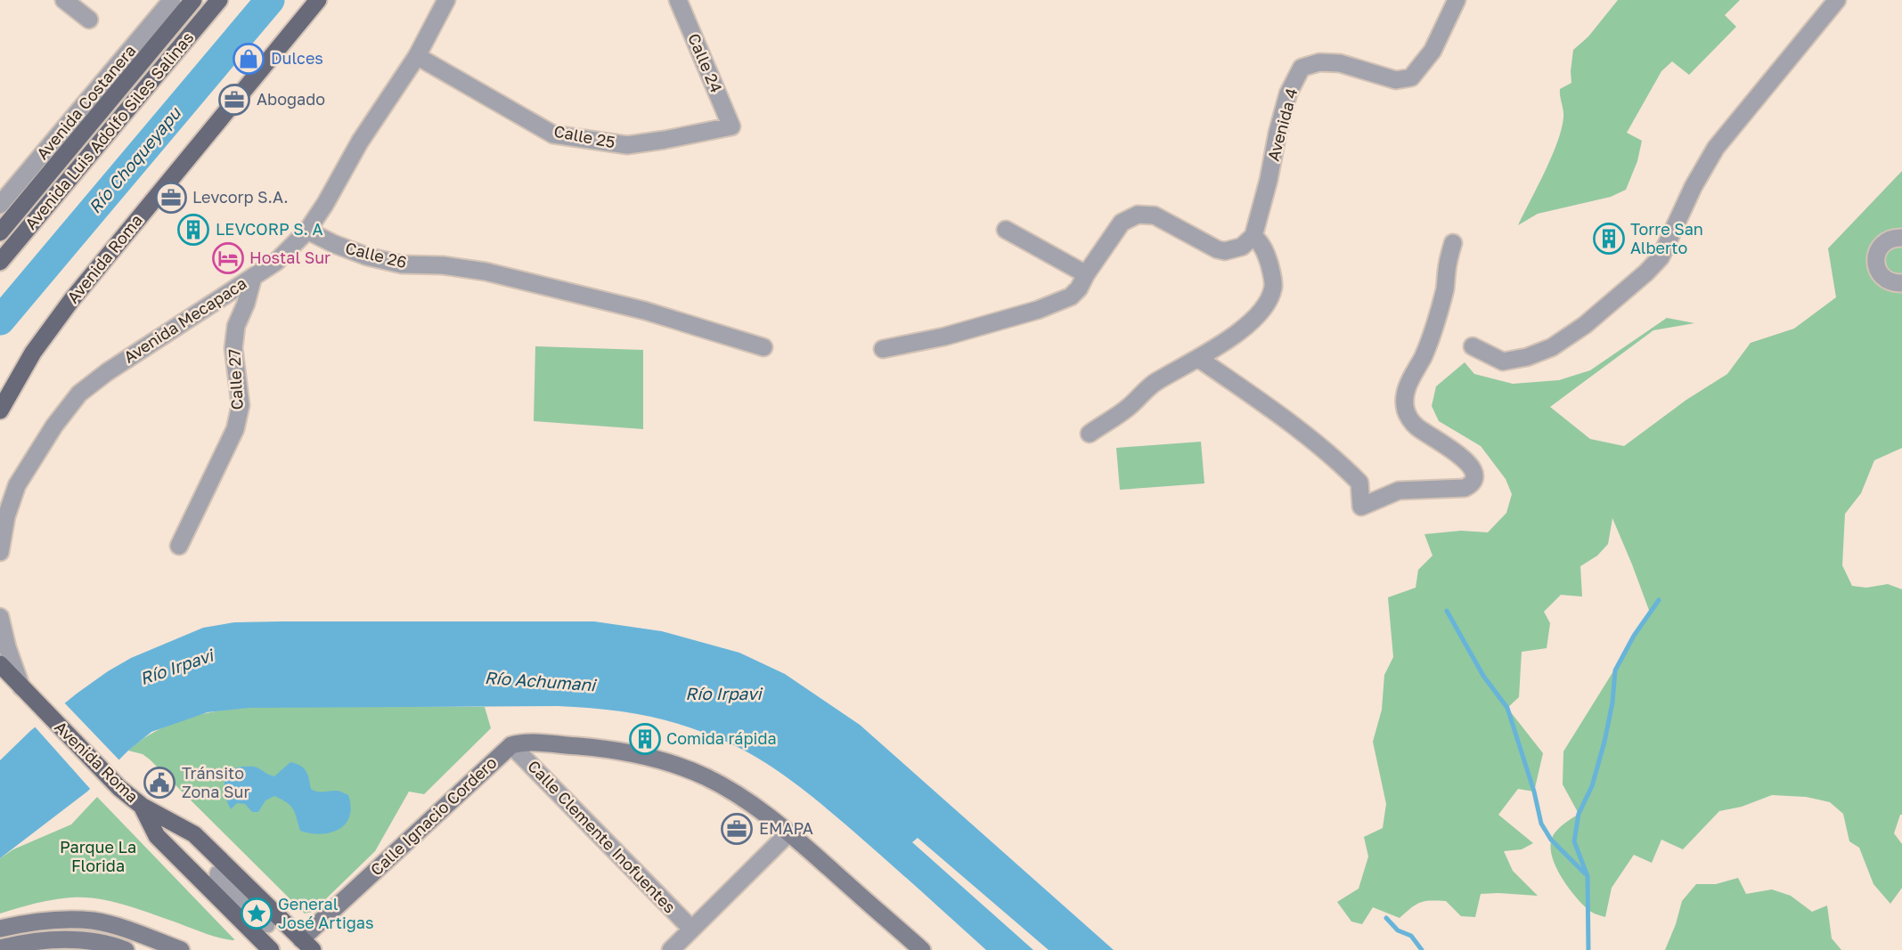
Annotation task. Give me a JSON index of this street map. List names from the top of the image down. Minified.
{"streets":{"main road":["Avenida Luis Adolfo Siles Salinas","Avenida Roma","Calle Ignacio Cordero"],"street":["Calle 24","Avenida Costanera","Avenida 4","Calle 25","Calle 26","Avenida Mecapaca","Calle 27","Calle Clemente Inofuentes"]},"crossings":[["Calle 24","Calle 25"],["Calle 25","Avenida Mecapaca"],["Calle 26","Avenida Mecapaca"],["Avenida Roma","Calle Ignacio Cordero"],["Avenida Mecapaca","Calle 27"],["Calle Ignacio Cordero","Calle Clemente Inofuentes"]],"water":["Río Choqueyapu","Río Irpavi","Río Achumani"],"parks":["Parque La Florida"],"places":{"shop":["Dulces"],"office":["Abogado","Levcorp S.A.","EMAPA"],"building":["LEVCORP S. A","Torre San Alberto","Comida rápida"],"hotel":["Hostal Sur"],"public building":["Tránsito Zona Sur"],"place":["General José Artigas"]}}
